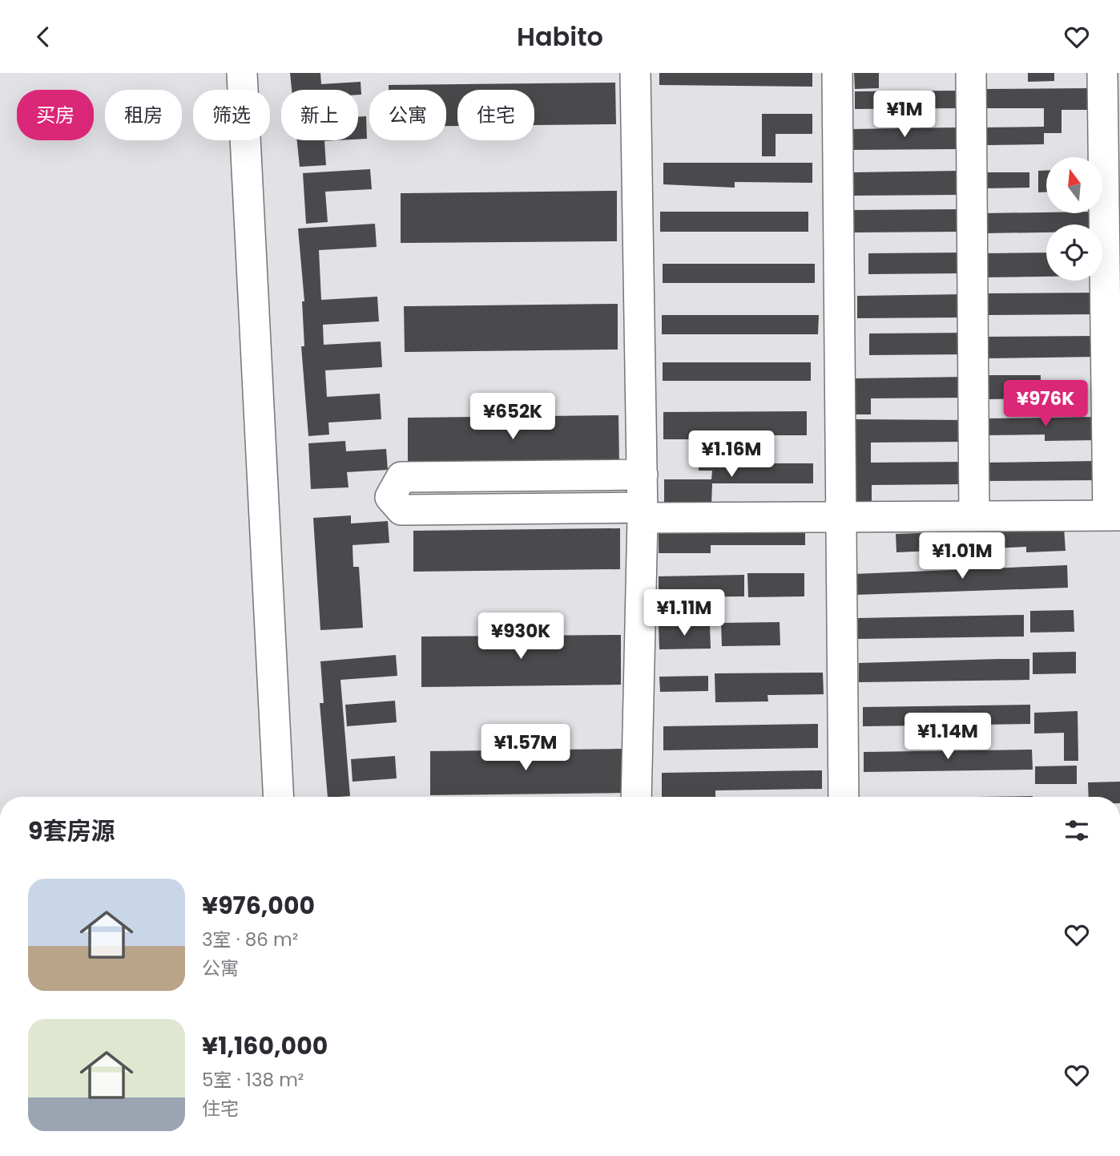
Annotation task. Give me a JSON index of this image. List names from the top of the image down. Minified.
{"north":"top","page":{"header":"Habito","chip":["买房","租房","筛选","新上","公寓","住宅"],"price":["¥1M","¥976K","¥652K","¥1.16M","¥1.01M","¥1.11M","¥930K","¥1.14M","¥1.57M"],"heading":"9套房源","list":[{"name":"¥976,000","note":"3室 · 86 m² · 公寓"},{"name":"¥1,160,000","note":"5室 · 138 m² · 住宅"}]}}
